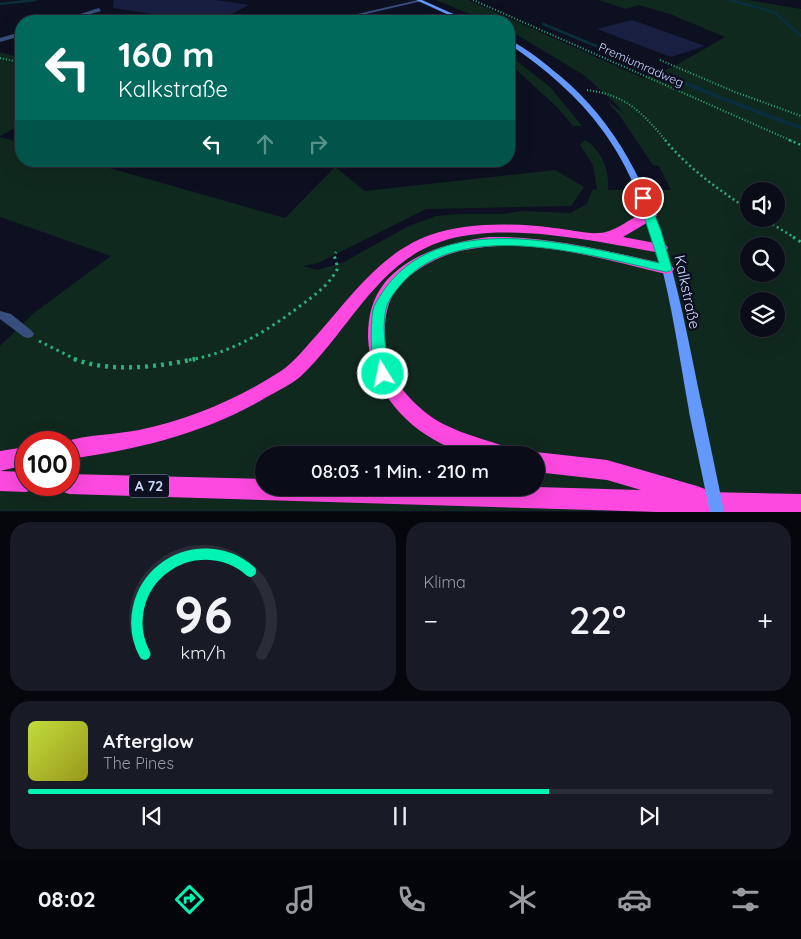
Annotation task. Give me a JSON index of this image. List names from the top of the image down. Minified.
{"streets":{"highway":["A 72"],"main road":["Kalkstraße"],"path":["Premiumradweg"]},"crossings":[["Kalkstraße","A 72"]],"page":{"turn":["160 m","Kalkstraße"],"limit":"100","trip":"08:03 · 1 Min. · 210 m","tile":"Klima","heat":["−","22°","+"],"song":["Afterglow","The Pines"],"tabs":"08:02","gauge":["96","km/h"]}}
